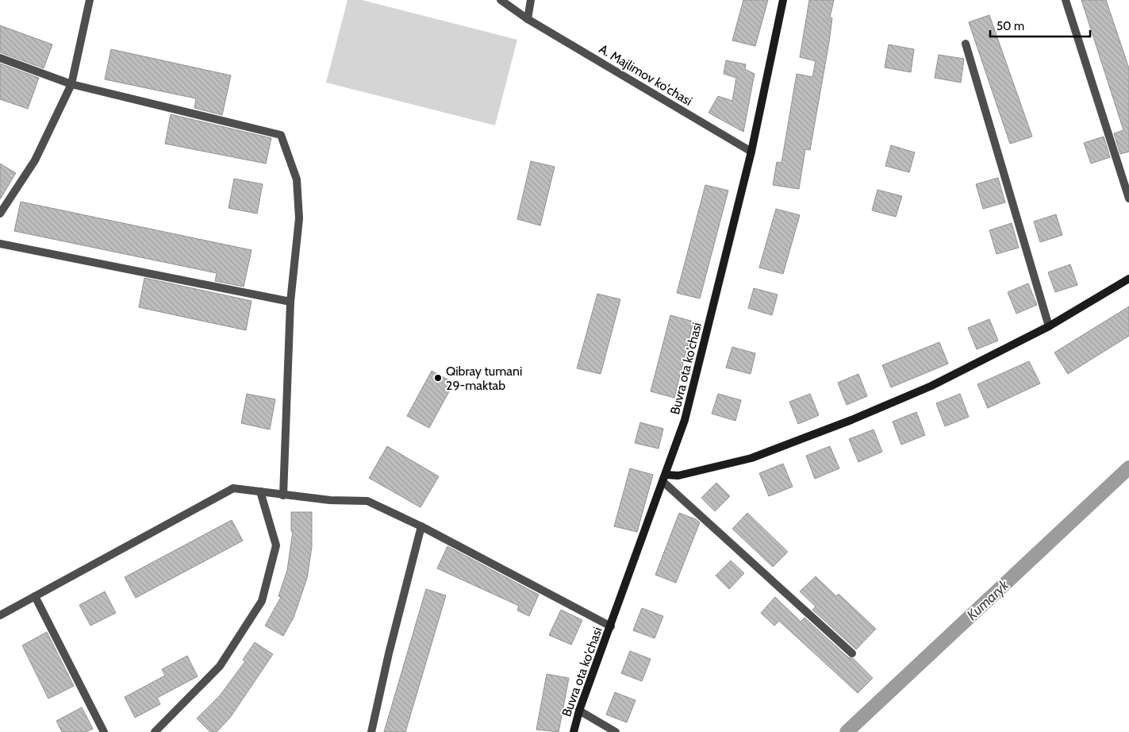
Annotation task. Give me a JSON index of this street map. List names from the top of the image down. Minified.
{"streets":{"main road":["Buvra ota ko'chasi"],"street":["A. Majlimov ko'chasi"]},"crossings":[["A. Majlimov ko'chasi","Buvra ota ko'chasi"]],"water":["Kumaryk"],"places":["Qibray tumani 29-maktab"],"scale_bar":"50 m"}
